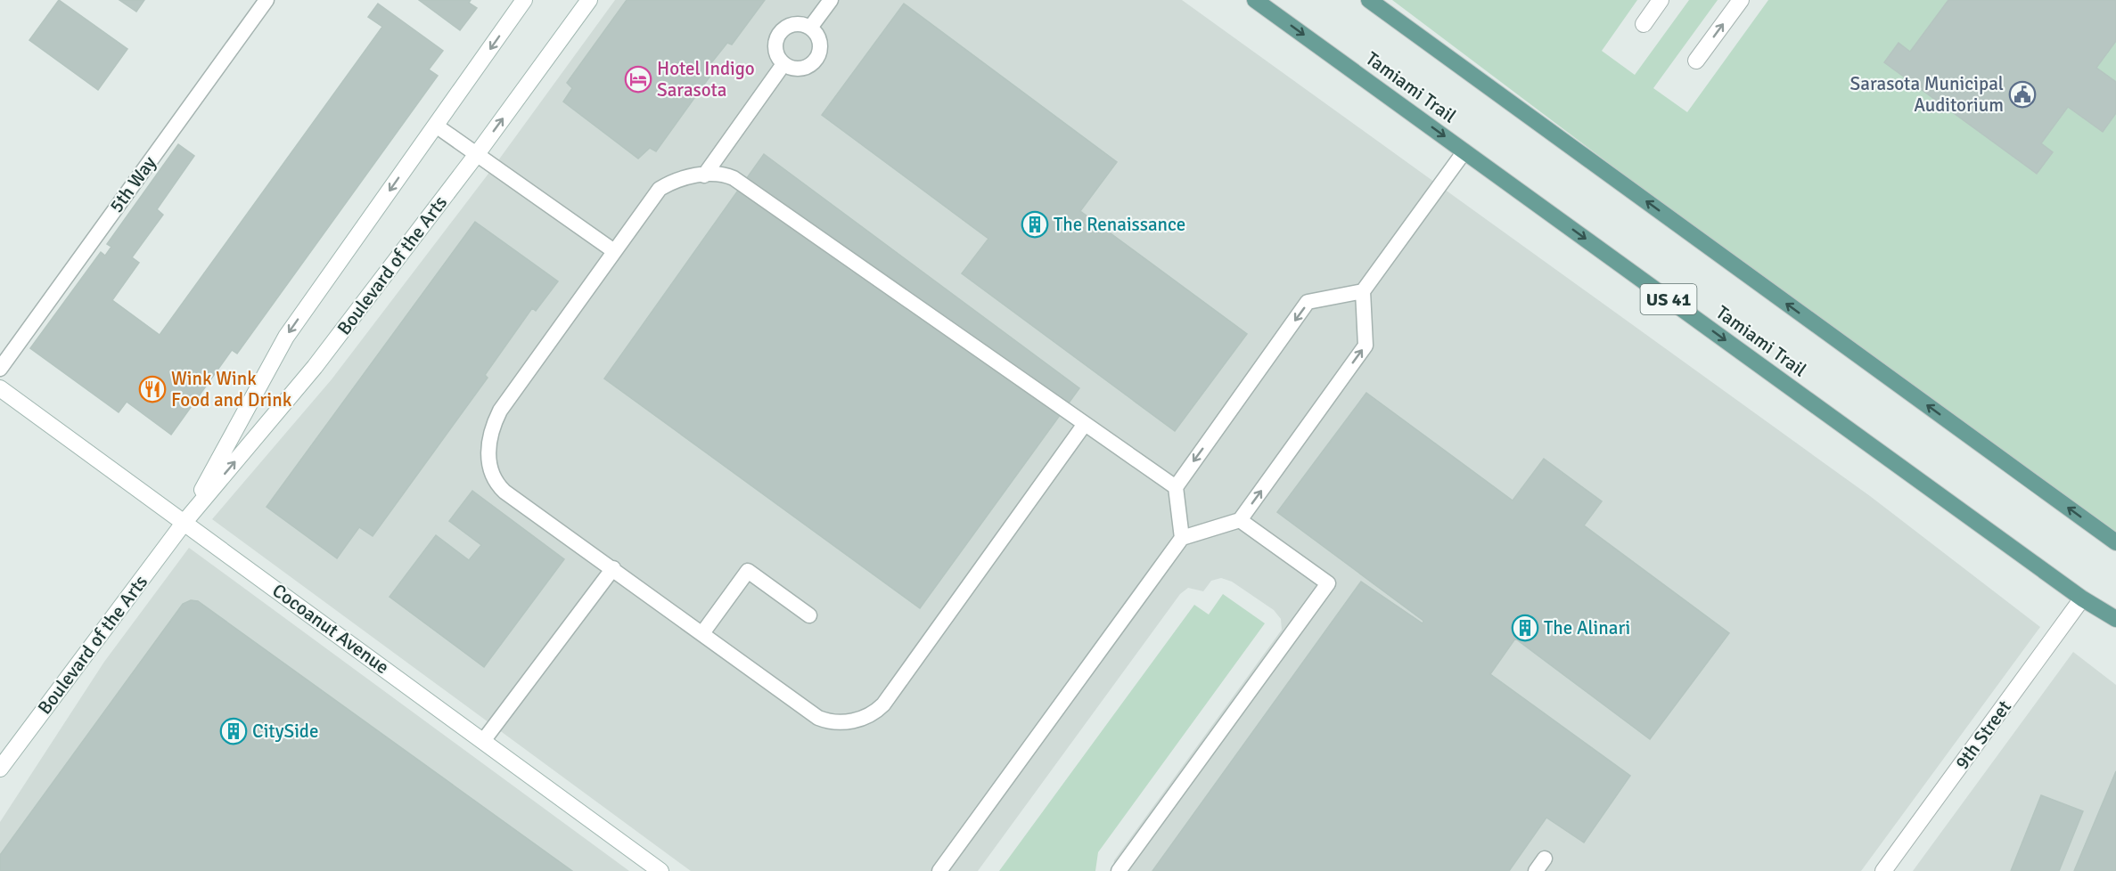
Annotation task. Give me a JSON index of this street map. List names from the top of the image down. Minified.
{"streets":{"main road":["Tamiami Trail","US 41"],"street":["Boulevard of the Arts","Cocoanut Avenue","9th Street"],"lane":["5th Way"]},"crossings":[["Tamiami Trail","9th Street"],["Boulevard of the Arts","Cocoanut Avenue"]],"places":{"hotel":["Hotel Indigo Sarasota"],"public building":["Sarasota Municipal Auditorium"],"building":["The Renaissance","The Alinari","CitySide"],"restaurant":["Wink Wink Food and Drink"]}}
